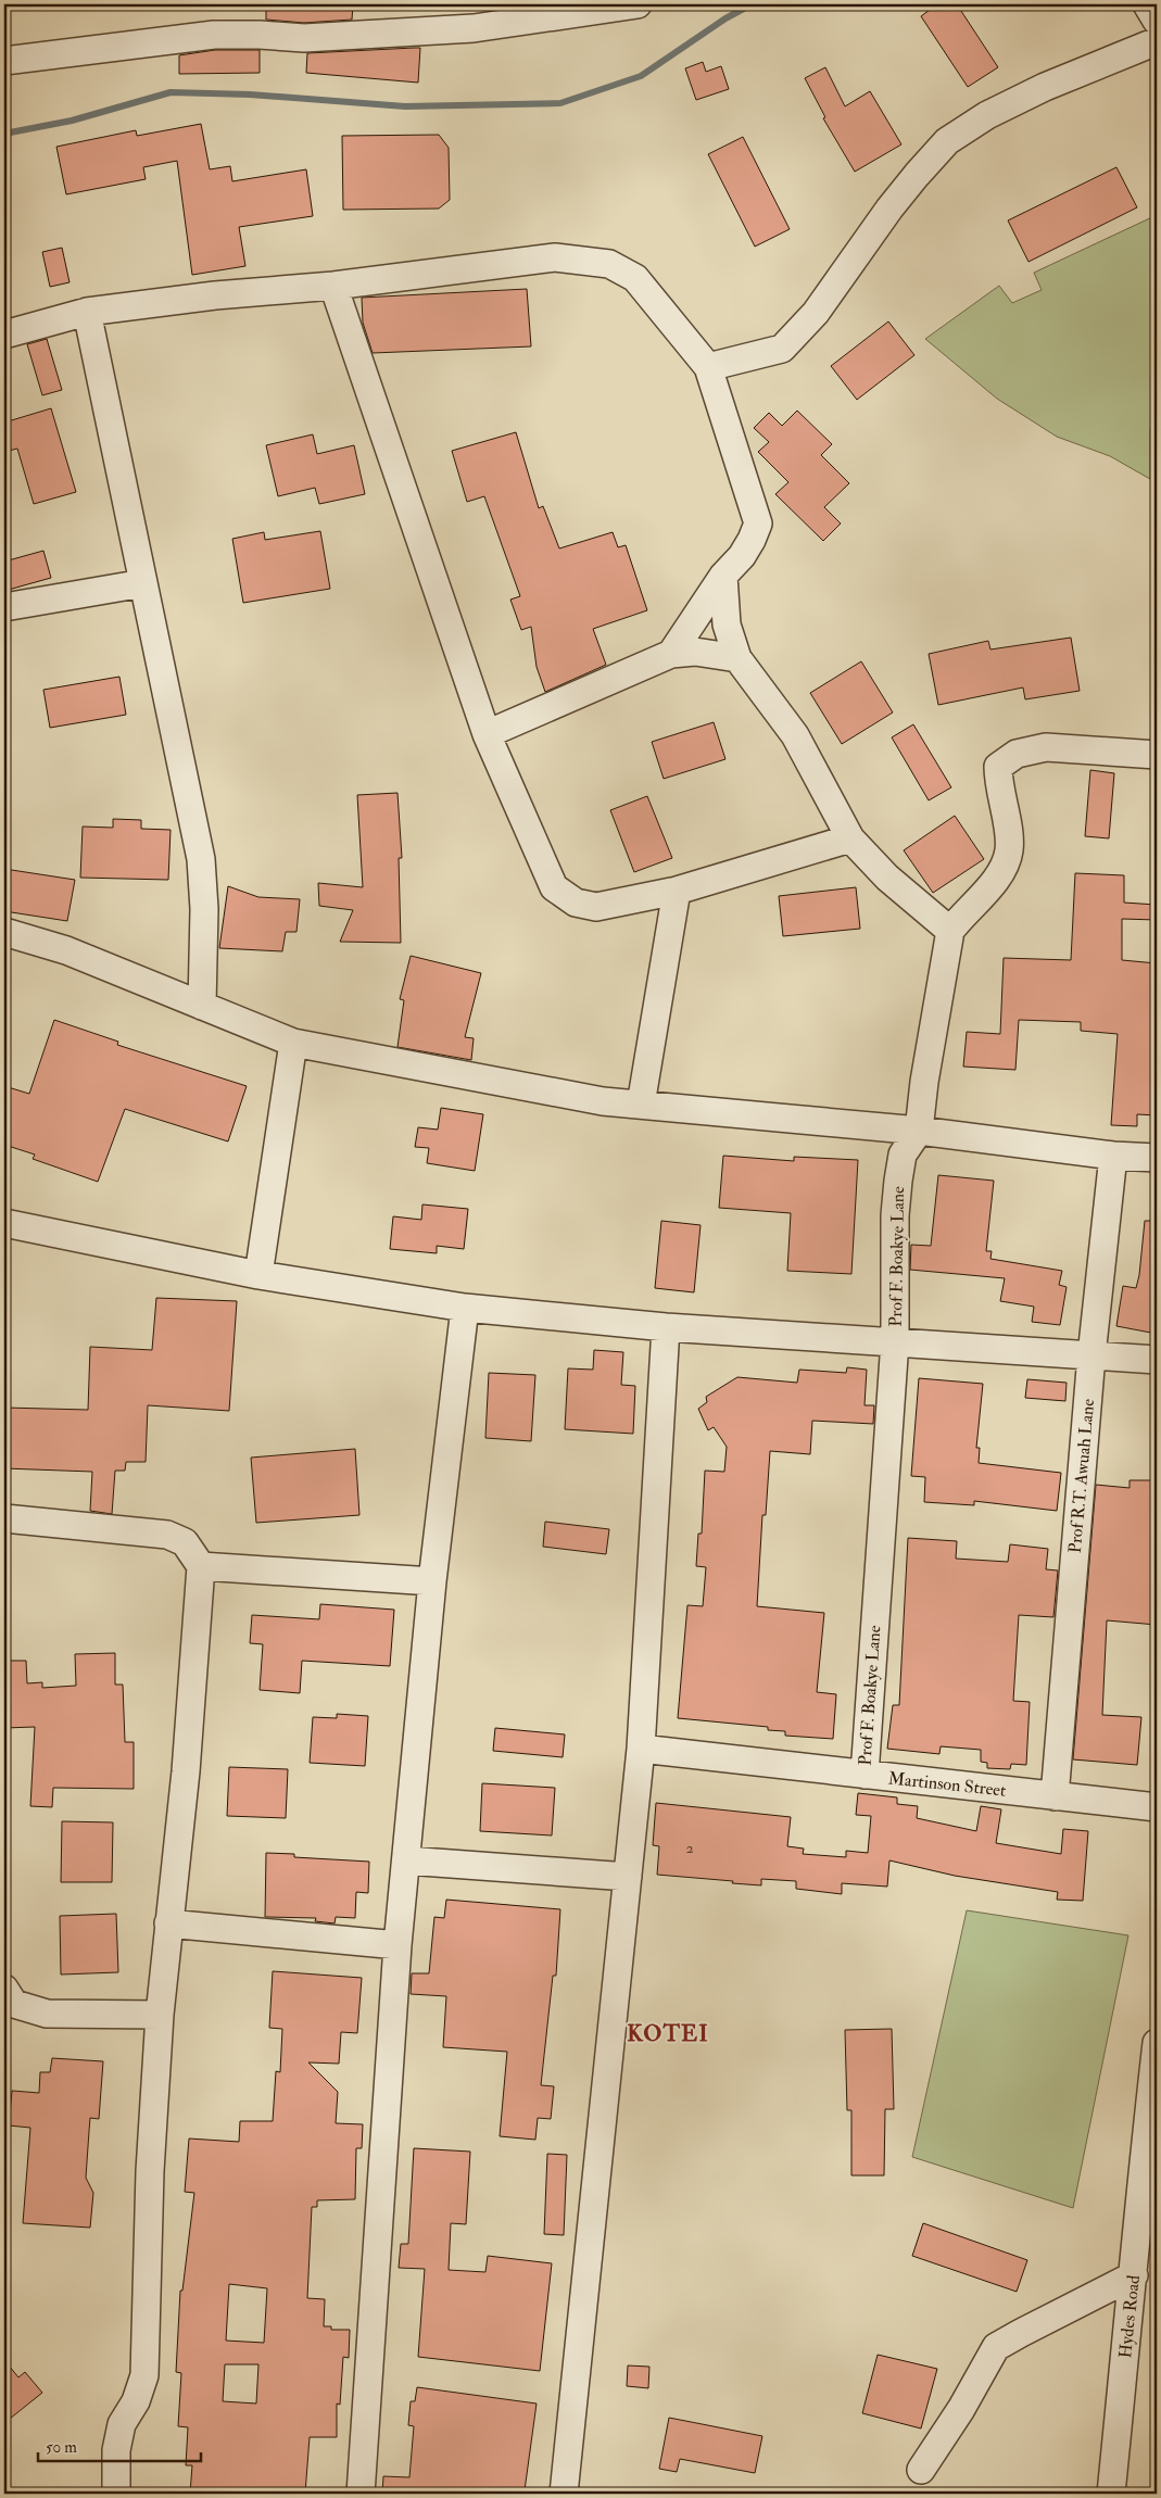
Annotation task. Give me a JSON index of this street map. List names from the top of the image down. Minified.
{"streets":{"street":["Prof F. Boakye Lane","Prof R.T. Awuah Lane","Martinson Street","Hydes Road"]},"crossings":[["Prof F. Boakye Lane","Martinson Street"],["Prof R.T. Awuah Lane","Martinson Street"]],"districts":["KOTEI"],"house_numbers":["2"],"scale_bar":"50 m"}
